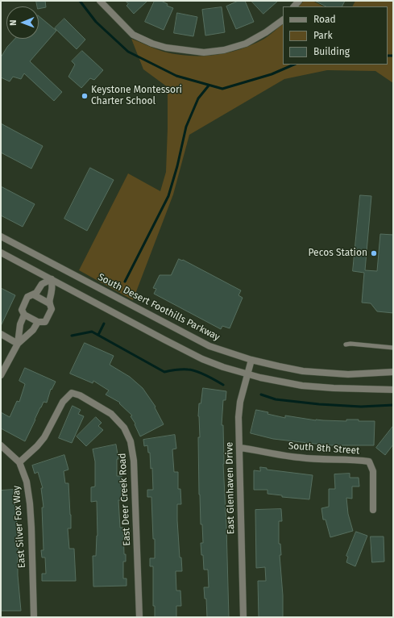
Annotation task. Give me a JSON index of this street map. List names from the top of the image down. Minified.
{"streets":{"street":["South Desert Foothills Parkway","South 8th Street","East Glenhaven Drive","East Deer Creek Road","East Silver Fox Way"]},"crossings":[["South Desert Foothills Parkway","East Glenhaven Drive"],["South 8th Street","East Glenhaven Drive"],["East Deer Creek Road","East Silver Fox Way"]],"places":["Keystone Montessori Charter School","Pecos Station"],"legend":["Road","Park","Building"],"north":"left"}
